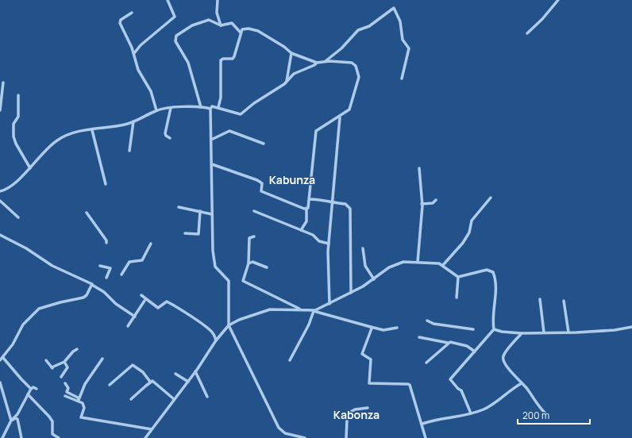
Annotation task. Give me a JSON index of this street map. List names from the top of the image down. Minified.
{"districts":["Kabunza","Kabonza"],"scale_bar":"200 m"}
